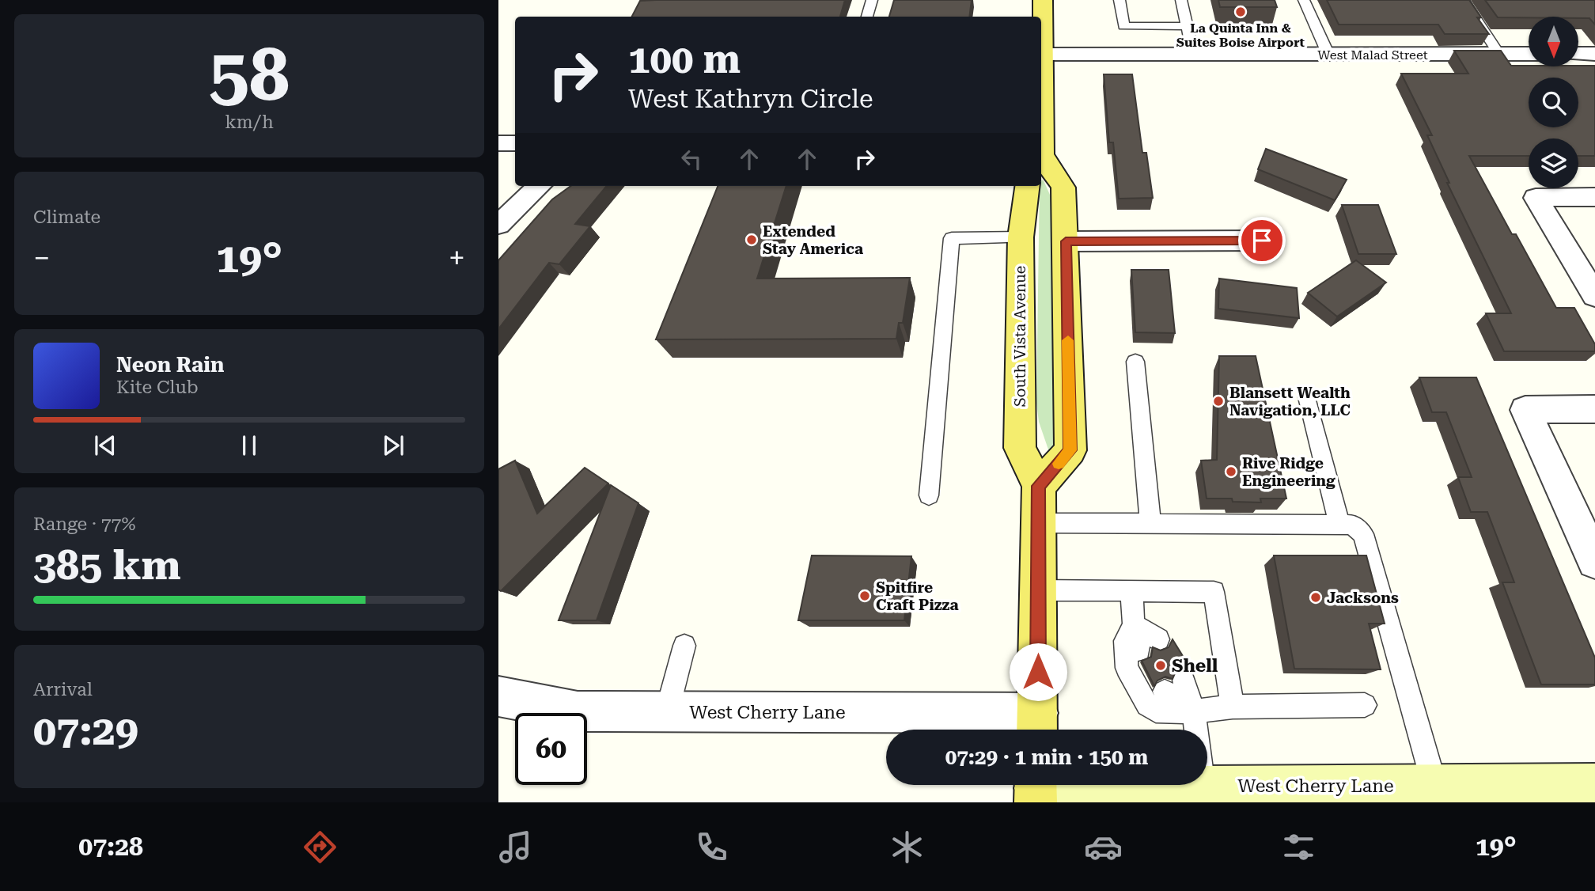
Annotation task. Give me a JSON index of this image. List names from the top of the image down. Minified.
{"streets":{"main road":["South Vista Avenue"],"street":["West Malad Street","West Cherry Lane"]},"crossings":[["South Vista Avenue","West Cherry Lane"]],"places":["La Quinta Inn & Suites Boise Airport","Extended Stay America","Blansett Wealth Navigation, LLC","Rive Ridge Engineering","Spitfire Craft Pizza","Jacksons","Shell"],"north":"bottom","page":{"tile":[["58","km/h"],"Climate",["Range · 77%","385 km"],["Arrival","07:29"]],"turn":["100 m","West Kathryn Circle"],"heat":["−","19°","+"],"song":["Neon Rain","Kite Club"],"limit":"60","trip":"07:29 · 1 min · 150 m","tabs":["07:28","19°"]}}
